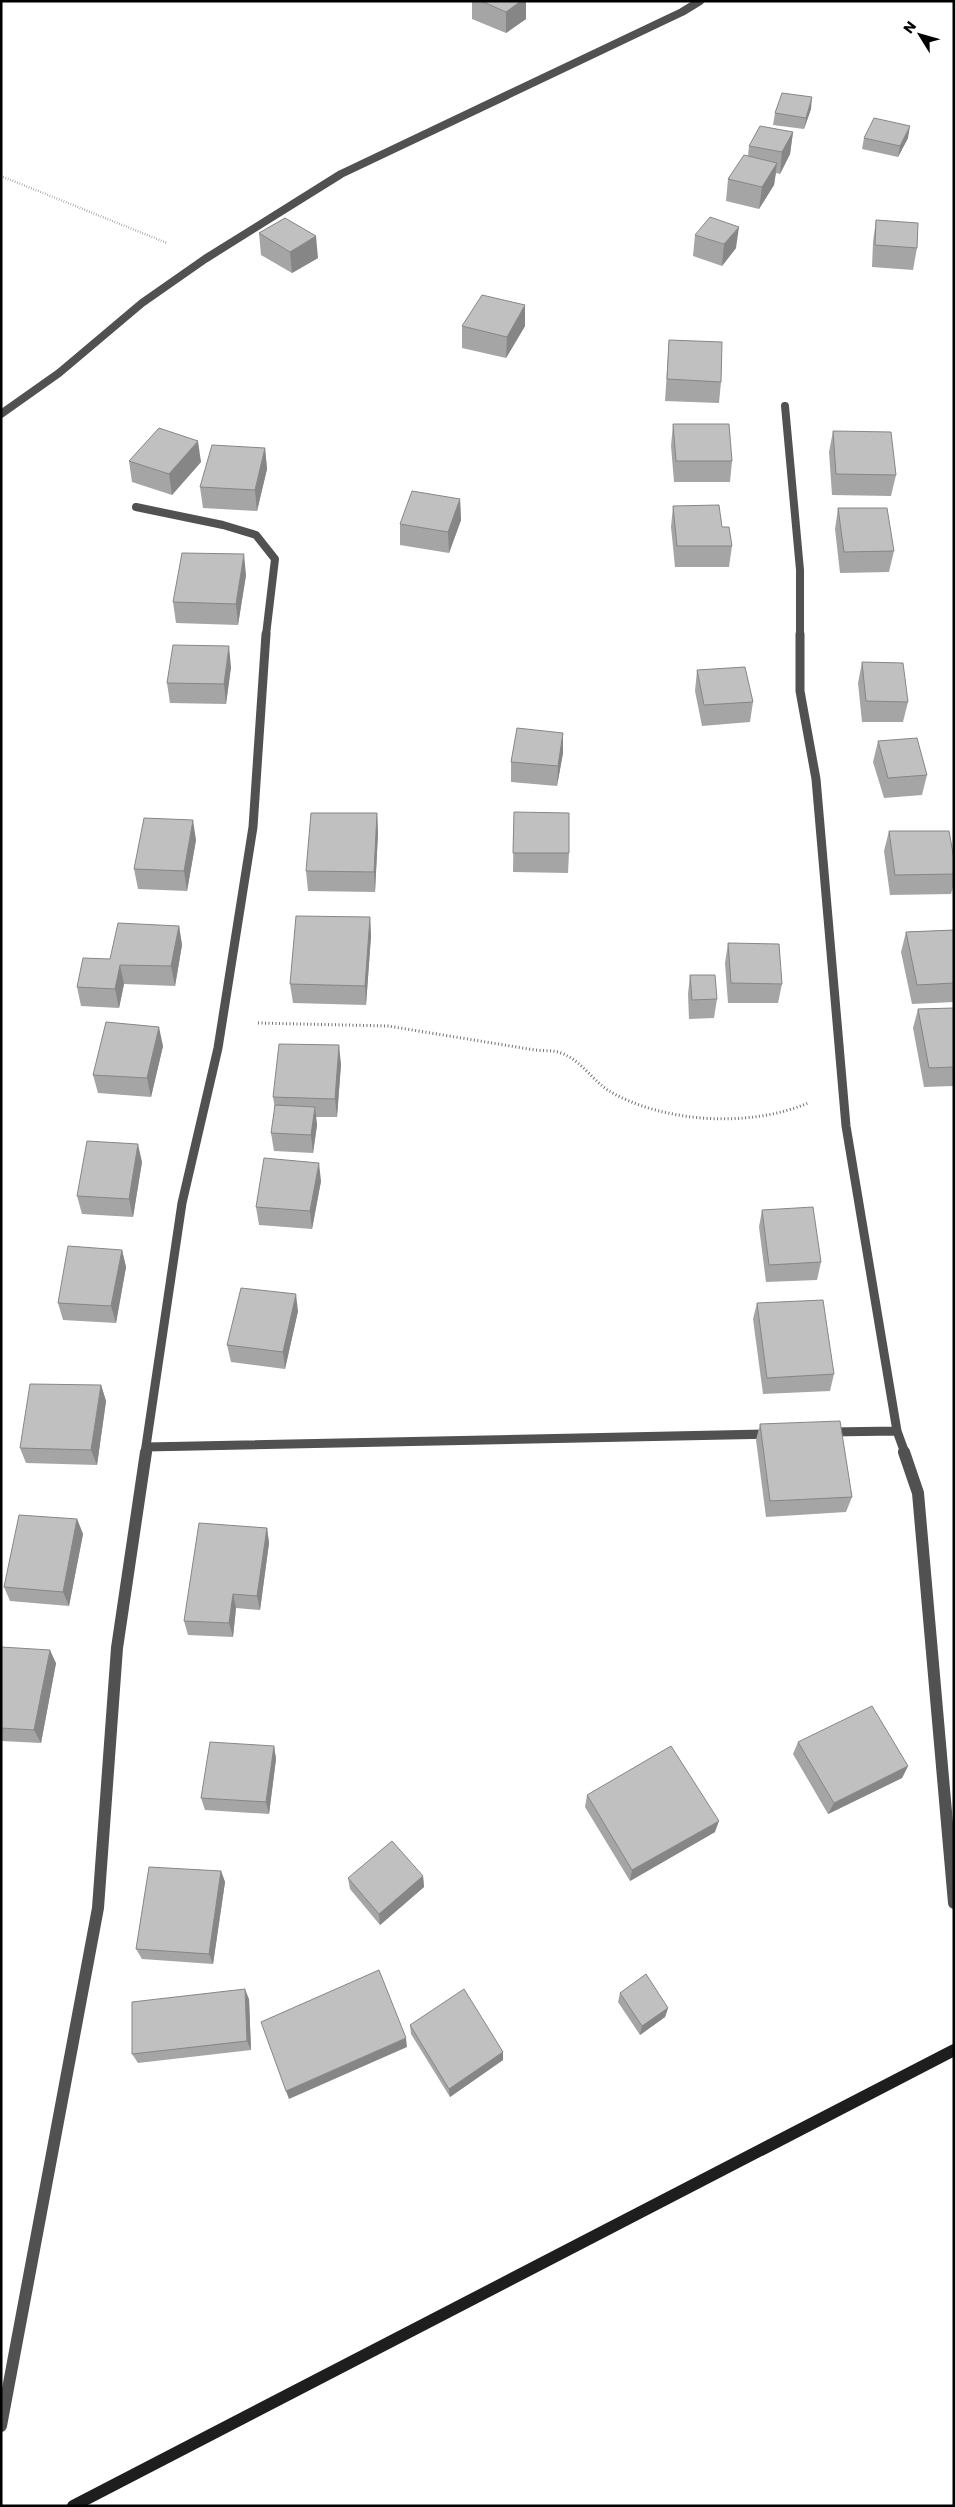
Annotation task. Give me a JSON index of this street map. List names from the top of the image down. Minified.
{"north":"top left"}
